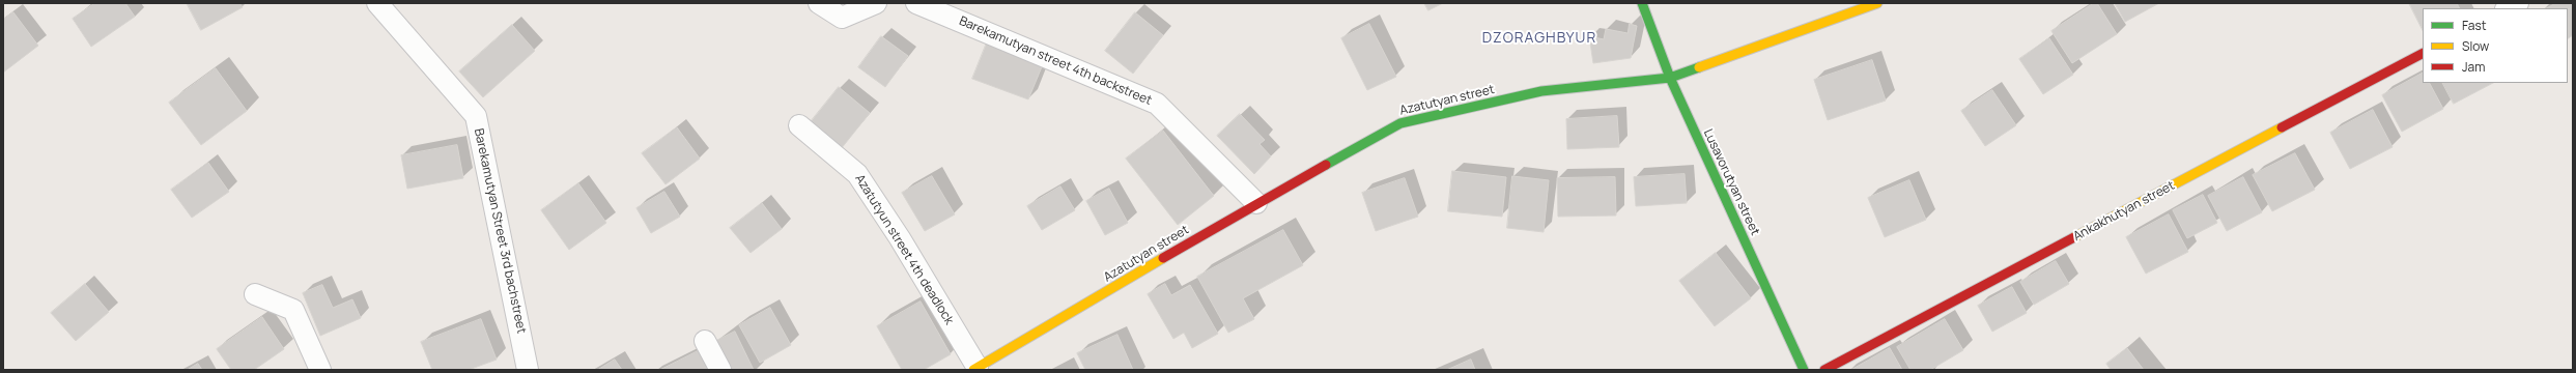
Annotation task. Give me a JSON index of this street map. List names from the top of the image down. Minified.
{"streets":{"street":["Barekamutyan street 4th backstreet","Azatutyan street","Lusavorutyan street","Ankakhutyan street","Barekamutyan Street 3rd bachstreet","Azatutyun street 4th deadlock"]},"crossings":[["Barekamutyan street 4th backstreet","Azatutyan street"],["Azatutyan street","Lusavorutyan street"],["Azatutyan street","Azatutyun street 4th deadlock"]],"districts":["DZORAGHBYUR"],"legend":["Fast","Slow","Jam"]}
